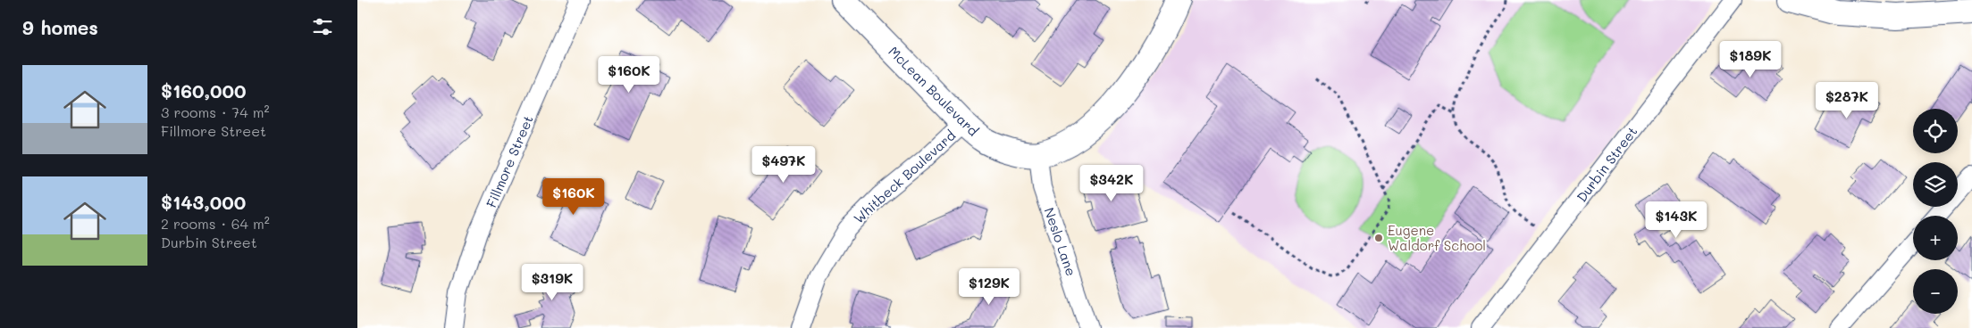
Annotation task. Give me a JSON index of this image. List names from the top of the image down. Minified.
{"streets":{"street":["McLean Boulevard","Fillmore Street","Durbin Street","Whitbeck Boulevard","Neslo Lane"]},"crossings":[["McLean Boulevard","Whitbeck Boulevard"],["McLean Boulevard","Neslo Lane"]],"places":["Eugene Waldorf School"],"page":{"heading":"9 homes","price":["$189K","$160K","$287K","$497K","$342K","$160K","$143K","$319K","$129K"],"list":[{"name":"$160,000","note":"3 rooms · 74 m² · Fillmore Street"},{"name":"$143,000","note":"2 rooms · 64 m² · Durbin Street"}],"map_buttons":["+","−"]}}
